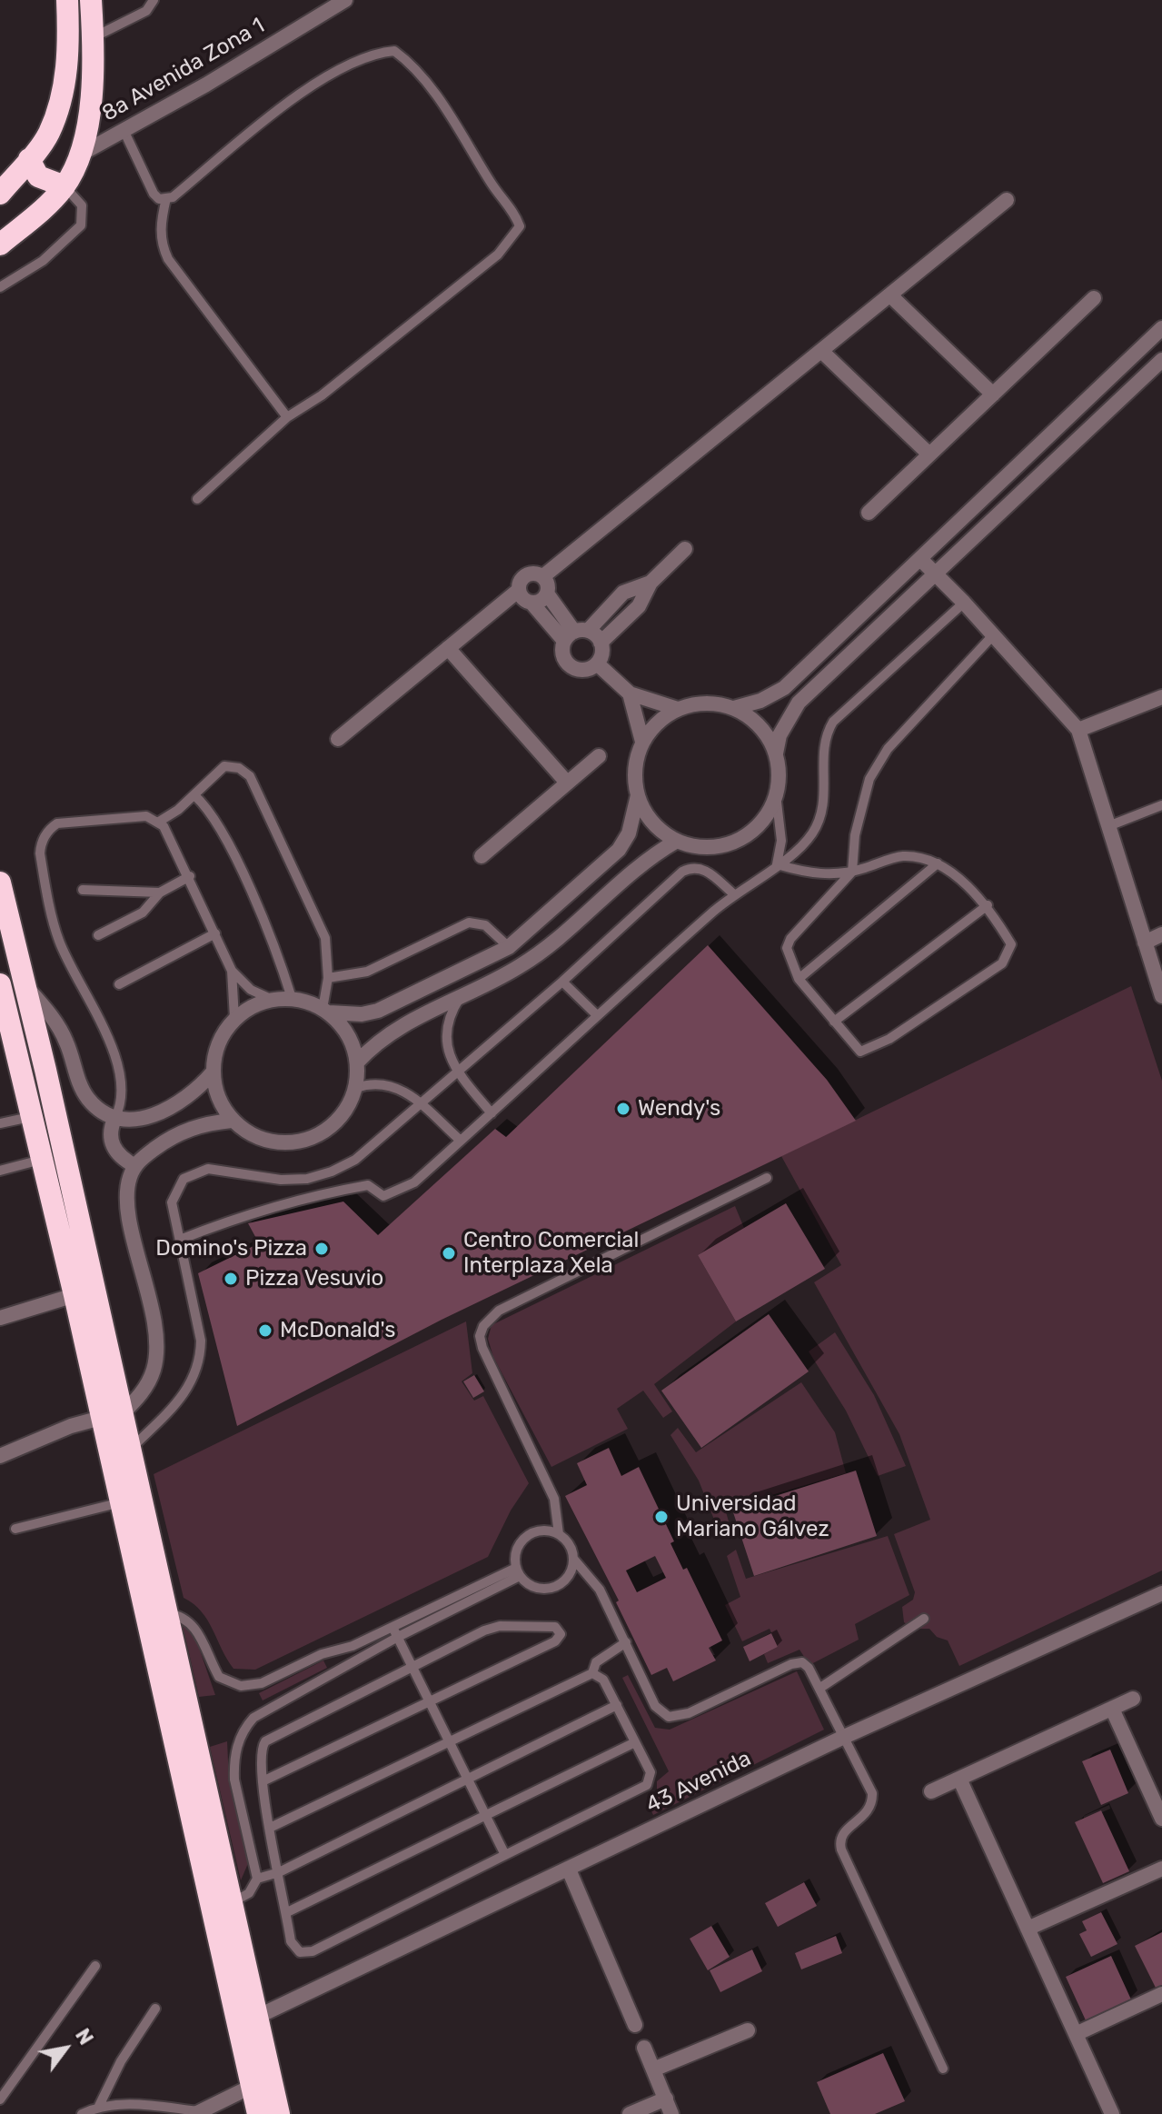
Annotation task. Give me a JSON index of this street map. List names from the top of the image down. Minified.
{"streets":{"street":["8a Avenida Zona 1","43 Avenida"]},"places":["Wendy's","Domino's Pizza","Centro Comercial Interplaza Xela","Pizza Vesuvio","McDonald's","Universidad Mariano Gálvez"],"north":"top right"}
